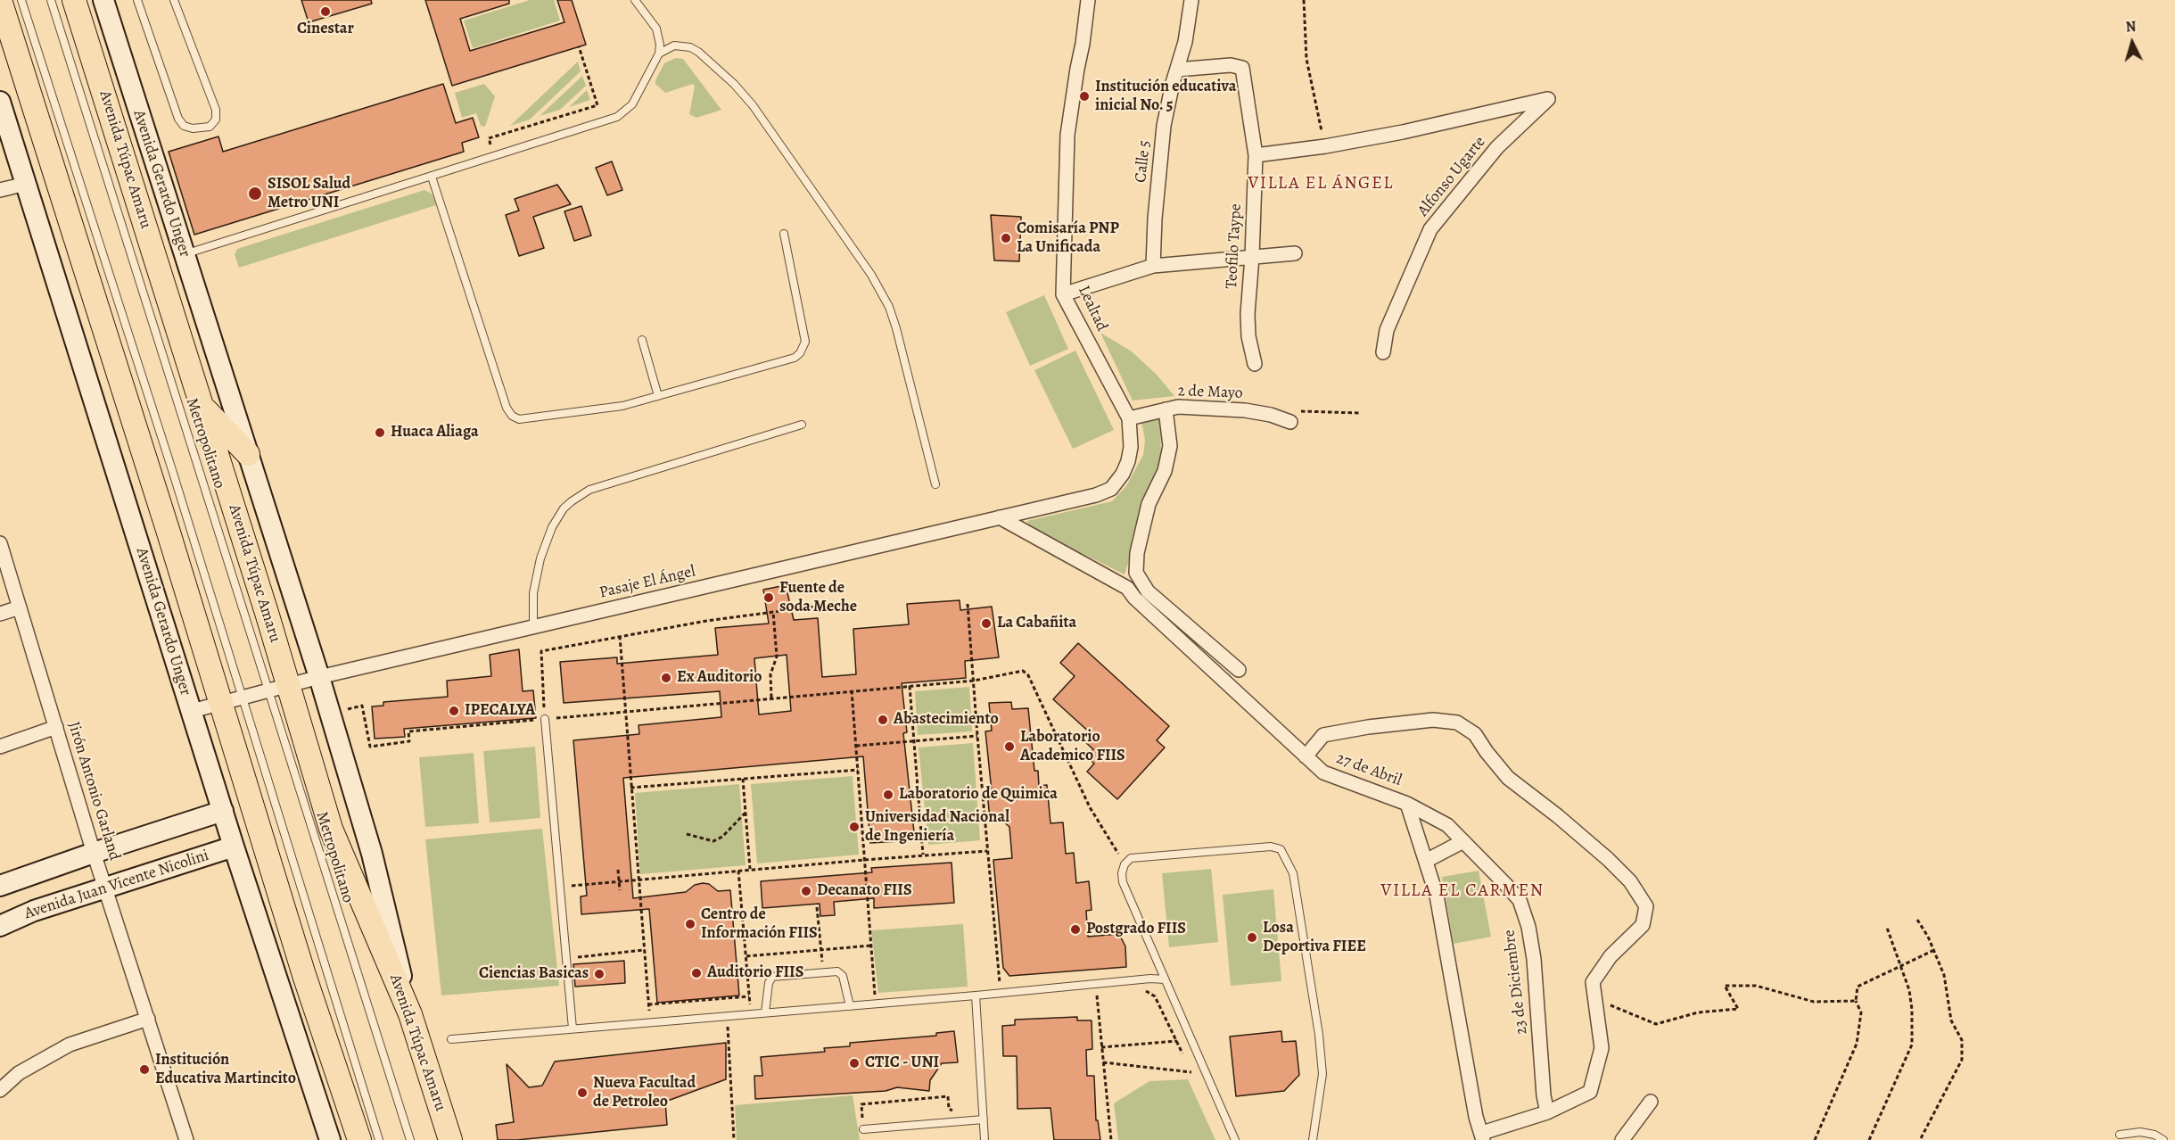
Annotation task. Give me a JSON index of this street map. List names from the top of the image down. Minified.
{"streets":{"main road":["Avenida Túpac Amaru"],"street":["Calle 5","Alfonso Ugarte","Avenida Gerardo Unger","Teofilo Taype","Lealtad","2 de Mayo","Pasaje El Ángel","27 de Abril","Jirón Antonio Garland","Avenida Juan Vicente Nicolini","23 de Diciembre"],"lane":["Metropolitano"]},"crossings":[["Avenida Túpac Amaru","Avenida Gerardo Unger"],["Avenida Túpac Amaru","Metropolitano"],["Avenida Túpac Amaru","Pasaje El Ángel"],["Calle 5","Teofilo Taype"],["Avenida Gerardo Unger","Pasaje El Ángel"],["Avenida Gerardo Unger","Avenida Juan Vicente Nicolini"],["Lealtad","2 de Mayo"],["Lealtad","Pasaje El Ángel"],["Metropolitano","Pasaje El Ángel"],["Pasaje El Ángel","27 de Abril"],["27 de Abril","23 de Diciembre"],["Jirón Antonio Garland","Avenida Juan Vicente Nicolini"]],"districts":["VILLA EL ÁNGEL","VILLA EL CARMEN"],"places":["Cinestar","Institución educativa inicial No. 5","SISOL Salud Metro UNI","Comisaría PNP La Unificada","Huaca Aliaga","Fuente de soda Meche","La Cabañita","Ex Auditorio","IPECALYA","Abastecimiento","Laboratorio Academico FIIS","Laboratorio de Quimica","Universidad Nacional de Ingeniería","Decanato FIIS","Centro de Información FIIS","Postgrado FIIS","Losa Deportiva FIEE","Auditorio FIIS","Ciencias Basicas","CTIC - UNI","Institución Educativa Martincito","Nueva Facultad de Petroleo"],"north":"top"}
